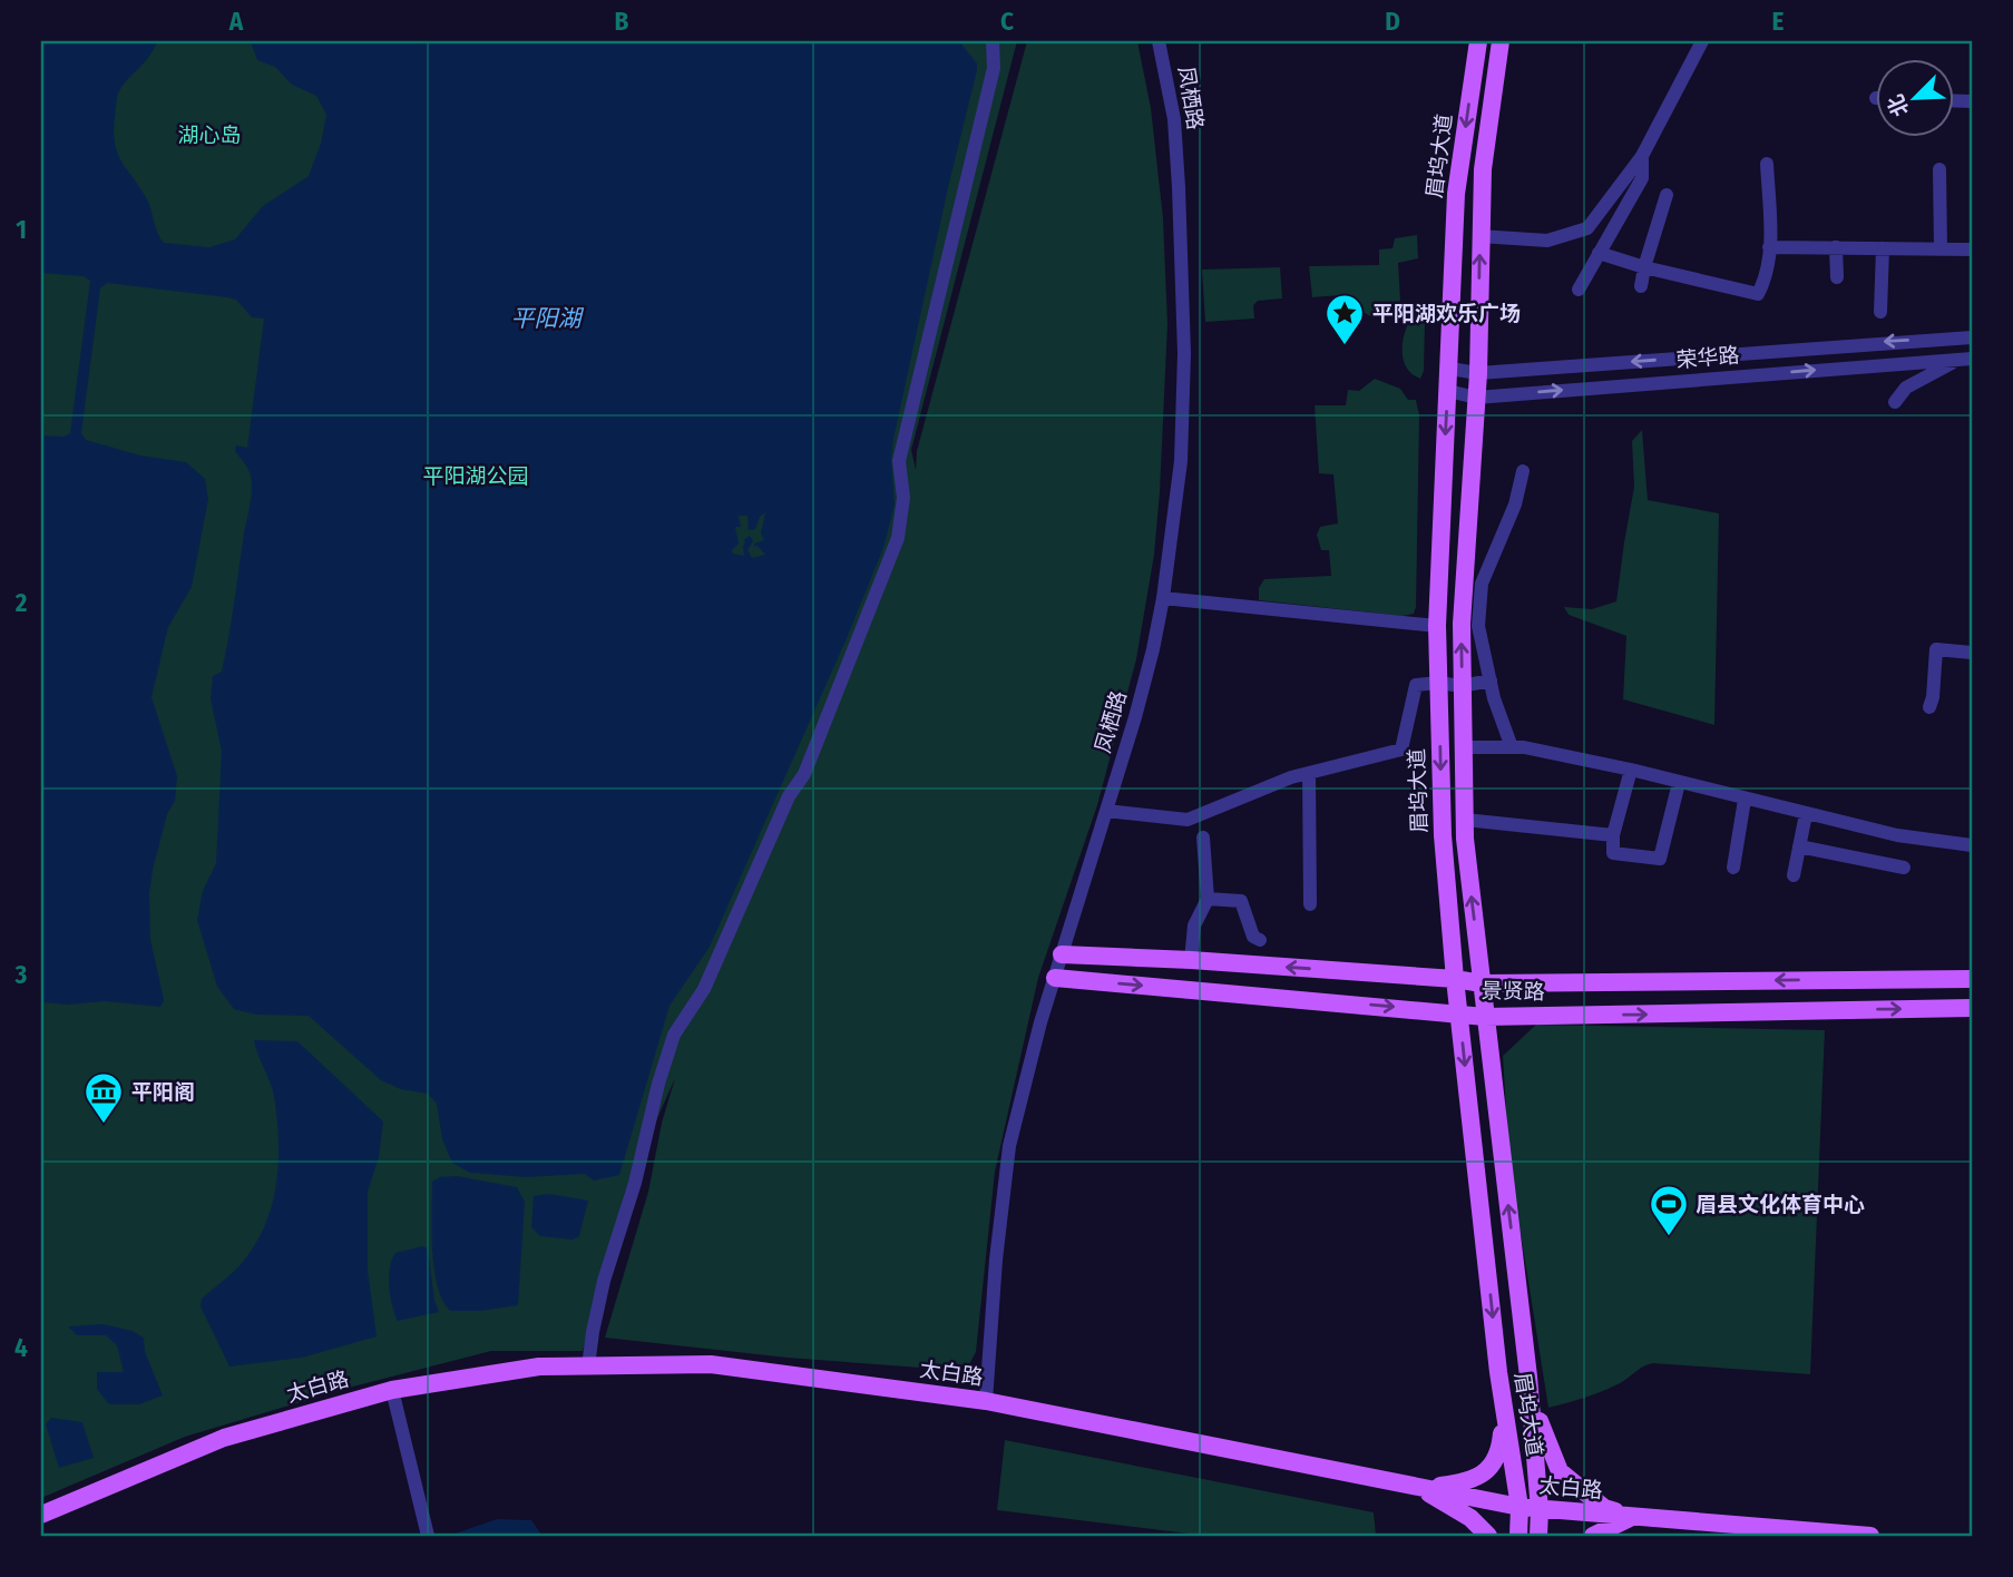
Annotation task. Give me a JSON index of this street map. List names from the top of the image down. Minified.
{"streets":{"main road":["眉坞大道","景贤路","太白路"],"street":["凤栖路","荣华路"]},"crossings":[["凤栖路","景贤路"],["凤栖路","太白路"],["眉坞大道","荣华路"],["眉坞大道","景贤路"],["眉坞大道","太白路"]],"water":["平阳湖"],"parks":["湖心岛","平阳湖公园"],"places":{"place":["平阳湖欢乐广场"],"museum":["平阳阁"],"sports":["眉县文化体育中心"]},"north":"bottom left","grid":{"columns":["A","B","C","D","E"],"rows":["1","2","3","4"]}}
